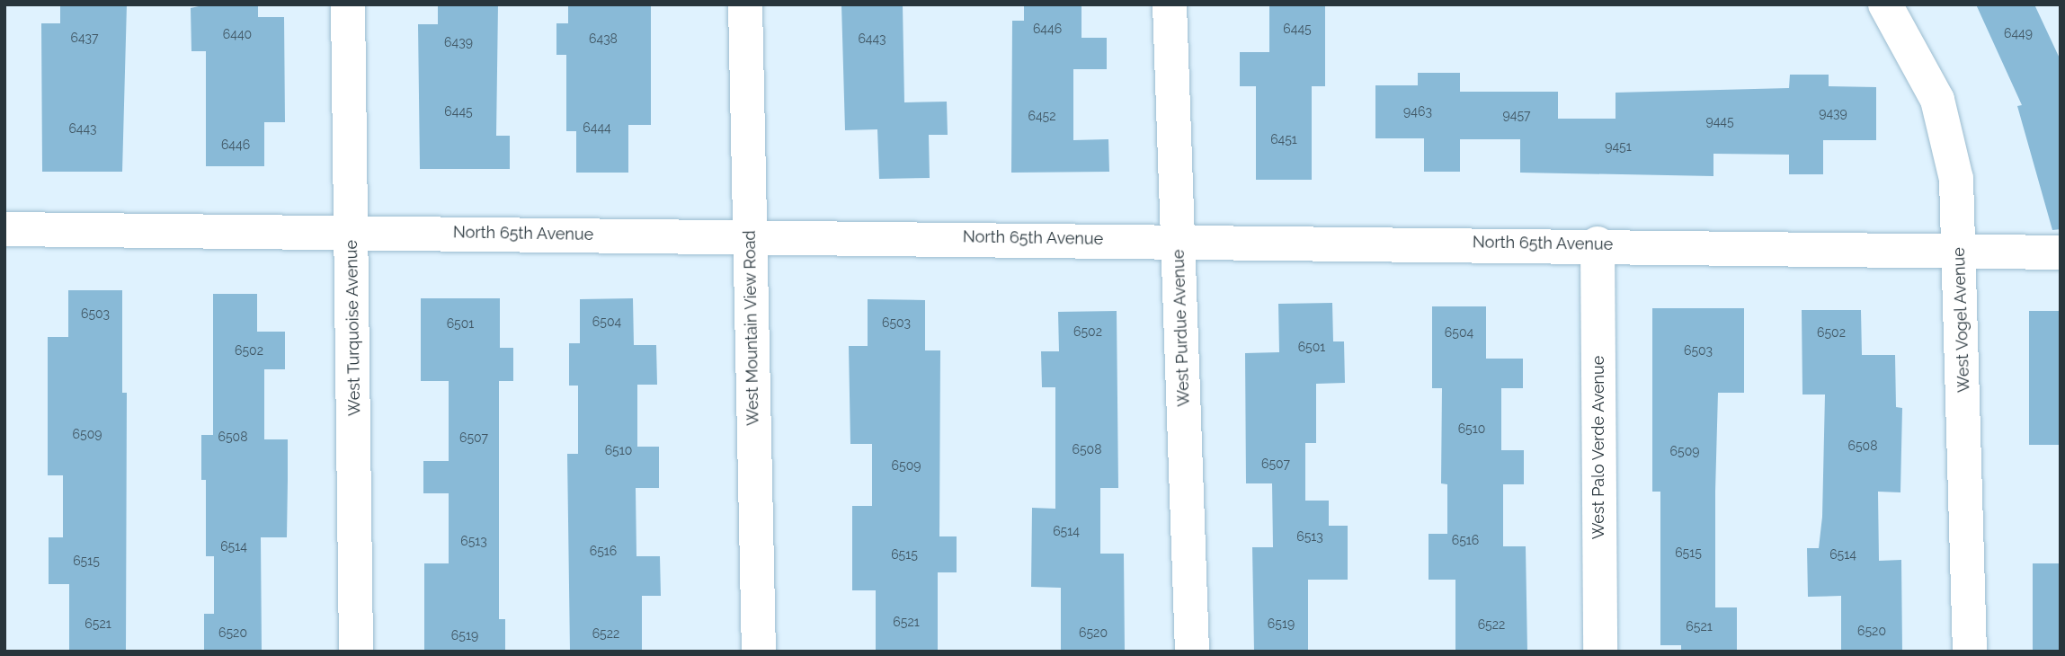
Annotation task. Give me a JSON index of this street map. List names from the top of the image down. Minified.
{"streets":{"street":["North 65th Avenue","West Vogel Avenue","West Turquoise Avenue","West Mountain View Road","West Purdue Avenue","West Palo Verde Avenue"]},"crossings":[["North 65th Avenue","West Vogel Avenue"],["North 65th Avenue","West Turquoise Avenue"],["North 65th Avenue","West Mountain View Road"],["North 65th Avenue","West Purdue Avenue"],["North 65th Avenue","West Palo Verde Avenue"]],"house_numbers":["6446","6445","6449","6440","6437","6438","6443","6439","6445","9463","9439","9457","6452","9445","6444","6443","6451","6446","9451","6503","6504","6503","6501","6502","6504","6502","6501","6502","6503","6510","6509","6508","6507","6508","6508","6510","6509","6507","6509","6514","6513","6516","6513","6514","6516","6515","6515","6514","6515","6521","6521","6519","6522","6521","6520","6520","6520","6522","6519"]}
